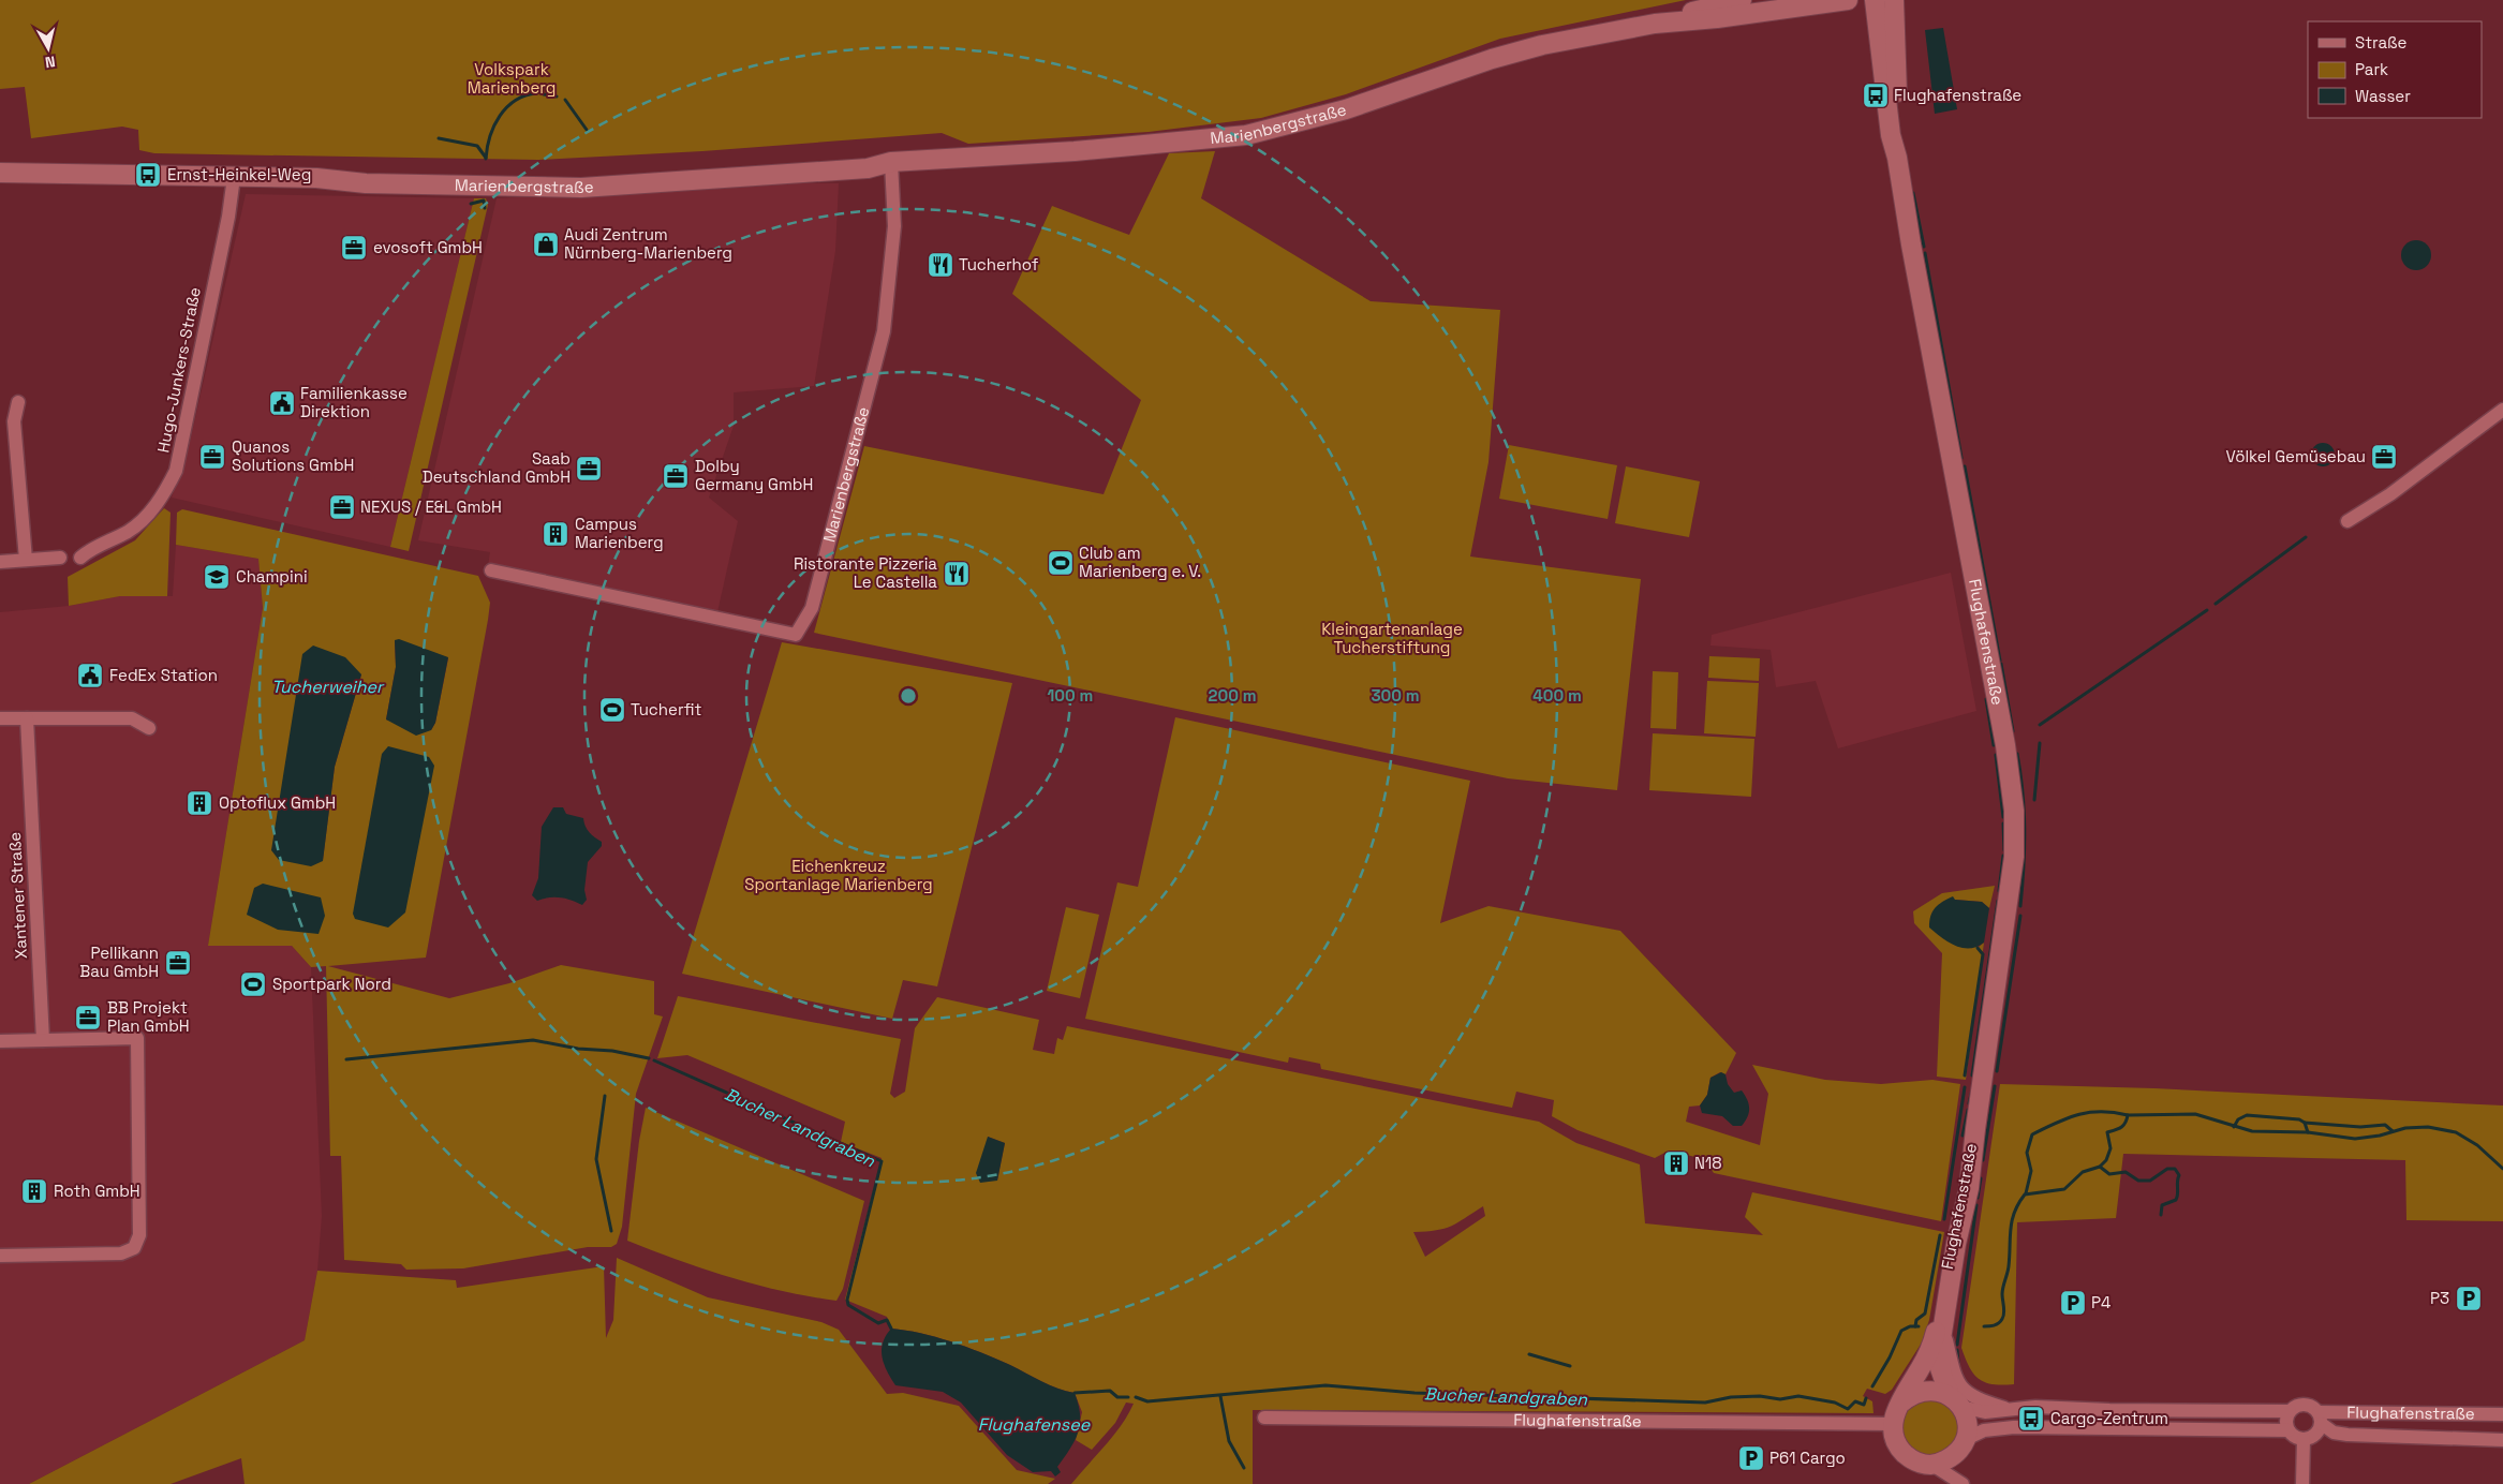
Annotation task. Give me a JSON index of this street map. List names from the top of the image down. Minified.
{"streets":{"main road":["Marienbergstraße","Flughafenstraße"],"street":["Hugo-Junkers-Straße","Xantener Straße"]},"crossings":[["Marienbergstraße","Hugo-Junkers-Straße"]],"water":["Tucherweiher","Bucher Landgraben","Flughafensee"],"parks":["Volkspark Marienberg","Kleingartenanlage Tucherstiftung","Eichenkreuz Sportanlage Marienberg"],"places":{"bus stop":["Flughafenstraße","Ernst-Heinkel-Weg","Cargo-Zentrum"],"shop":["Audi Zentrum Nürnberg-Marienberg"],"office":["evosoft GmbH","Quanos Solutions GmbH","Völkel Gemüsebau","Saab Deutschland GmbH","Dolby Germany GmbH","NEXUS / E&L GmbH","Pellikann Bau GmbH","BB Projekt Plan GmbH"],"restaurant":["Tucherhof","Ristorante Pizzeria Le Castella"],"public building":["Familienkasse Direktion","FedEx Station"],"building":["Campus Marienberg","Optoflux GmbH","N18","Roth GmbH"],"sports":["Club am Marienberg e. V.","Tucherfit","Sportpark Nord"],"school or university":["Champini"],"parking":["P3","P4","P61 Cargo"]},"legend":["Straße","Park","Wasser"],"north":"bottom","rings":["100 m","200 m","300 m","400 m"]}
